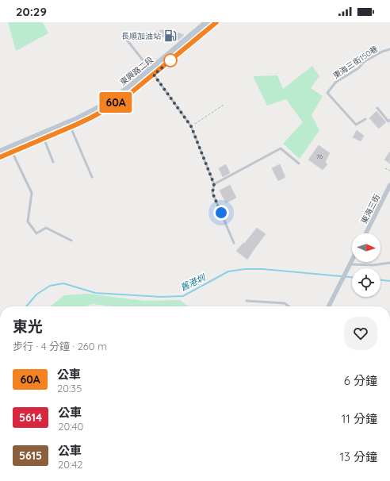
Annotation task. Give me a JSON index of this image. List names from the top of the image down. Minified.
{"streets":{"main road":["東興路二段"],"street":["東海三街"],"lane":["東海三街150巷"]},"water":["舊港圳"],"places":{"fuel station":["長順加油站"]},"lines":["bus line 60A"],"house_numbers":["76"],"north":"right","page":{"status":"20:29","on_map":"60A","heading":["東光","步行 · 4 分鐘 · 260 m"],"list":[{"mark":"60A","name":"公車","note":"20:35","value":"6 分鐘"},{"mark":"5614","name":"公車","note":"20:40","value":"11 分鐘"},{"mark":"5615","name":"公車","note":"20:42","value":"13 分鐘"}]}}
